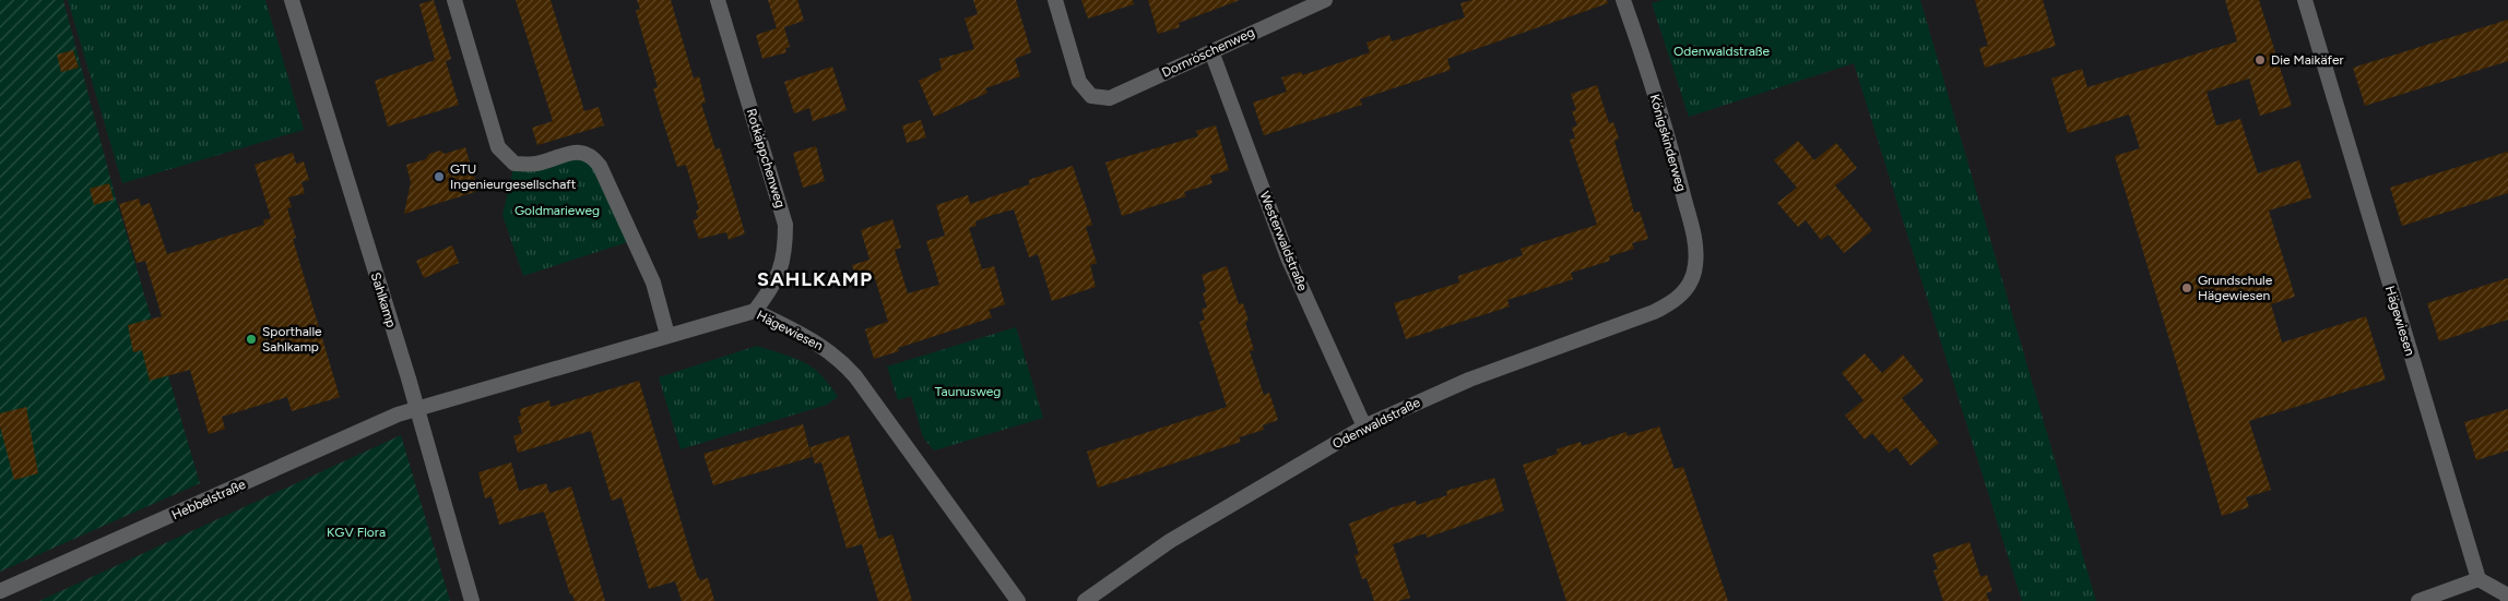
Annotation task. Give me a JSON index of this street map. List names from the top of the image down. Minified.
{"streets":{"street":["Dornröschenweg","Königskinderweg","Rotkäppchenweg","Westerwaldstraße","Sahlkamp","Hägewiesen","Odenwaldstraße","Hebbelstraße"]},"crossings":[["Dornröschenweg","Westerwaldstraße"],["Königskinderweg","Odenwaldstraße"],["Rotkäppchenweg","Hägewiesen"],["Westerwaldstraße","Odenwaldstraße"],["Sahlkamp","Hägewiesen"],["Sahlkamp","Hebbelstraße"],["Hägewiesen","Hebbelstraße"]],"districts":["SAHLKAMP"],"parks":["Odenwaldstraße","Goldmarieweg","Taunusweg","KGV Flora"],"places":["Die Maikäfer","GTU Ingenieurgesellschaft","Grundschule Hägewiesen","Sporthalle Sahlkamp"]}
